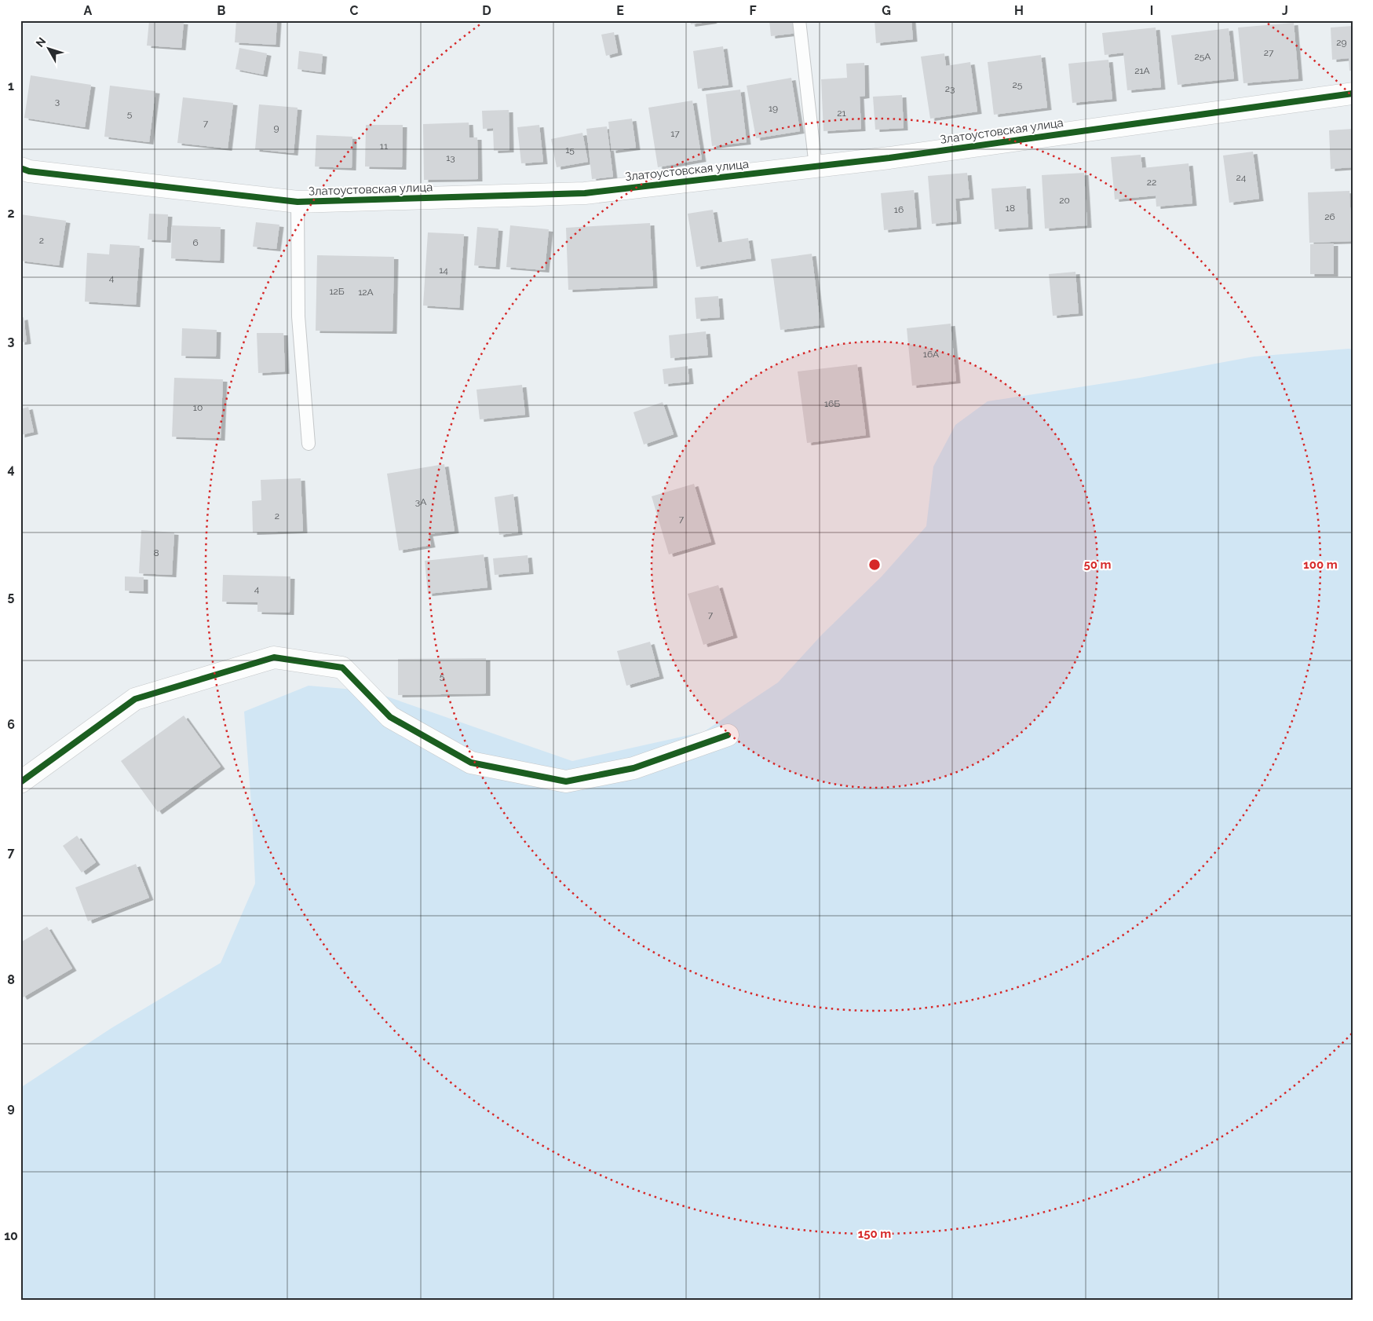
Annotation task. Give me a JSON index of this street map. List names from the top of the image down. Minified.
{"streets":{"street":["Златоустовская улица"]},"house_numbers":["29","27","25А","21А","25","23","3","19","21","5","7","9","17","11","15","13","24","22","20","18","16","26","2","6","14","4","12Б","12А","16А","16Б","10","3А","2","7","8","4","7","5"],"north":"top left","grid":{"columns":["A","B","C","D","E","F","G","H","I","J"],"rows":["1","2","3","4","5","6","7","8","9","10"]},"rings":["50 m","100 m","150 m"]}
